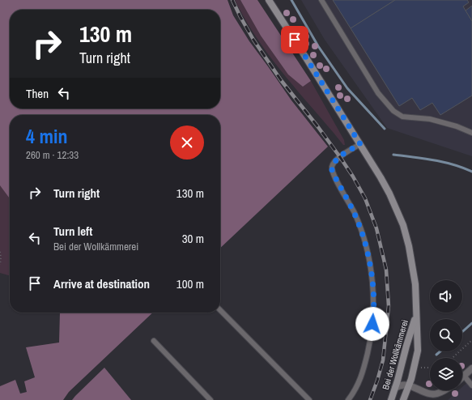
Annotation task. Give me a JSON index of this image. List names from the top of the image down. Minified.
{"streets":{"main road":["Bei der Wollkämmerei"]},"page":{"turn":["130 m","Turn right"],"then":"Then","heading":["4 min","260 m · 12:33"],"list":[{"name":"Turn right","value":"130 m"},{"name":"Turn left","note":"Bei der Wollkämmerei","value":"30 m"},{"name":"Arrive at destination","value":"100 m"}]}}
